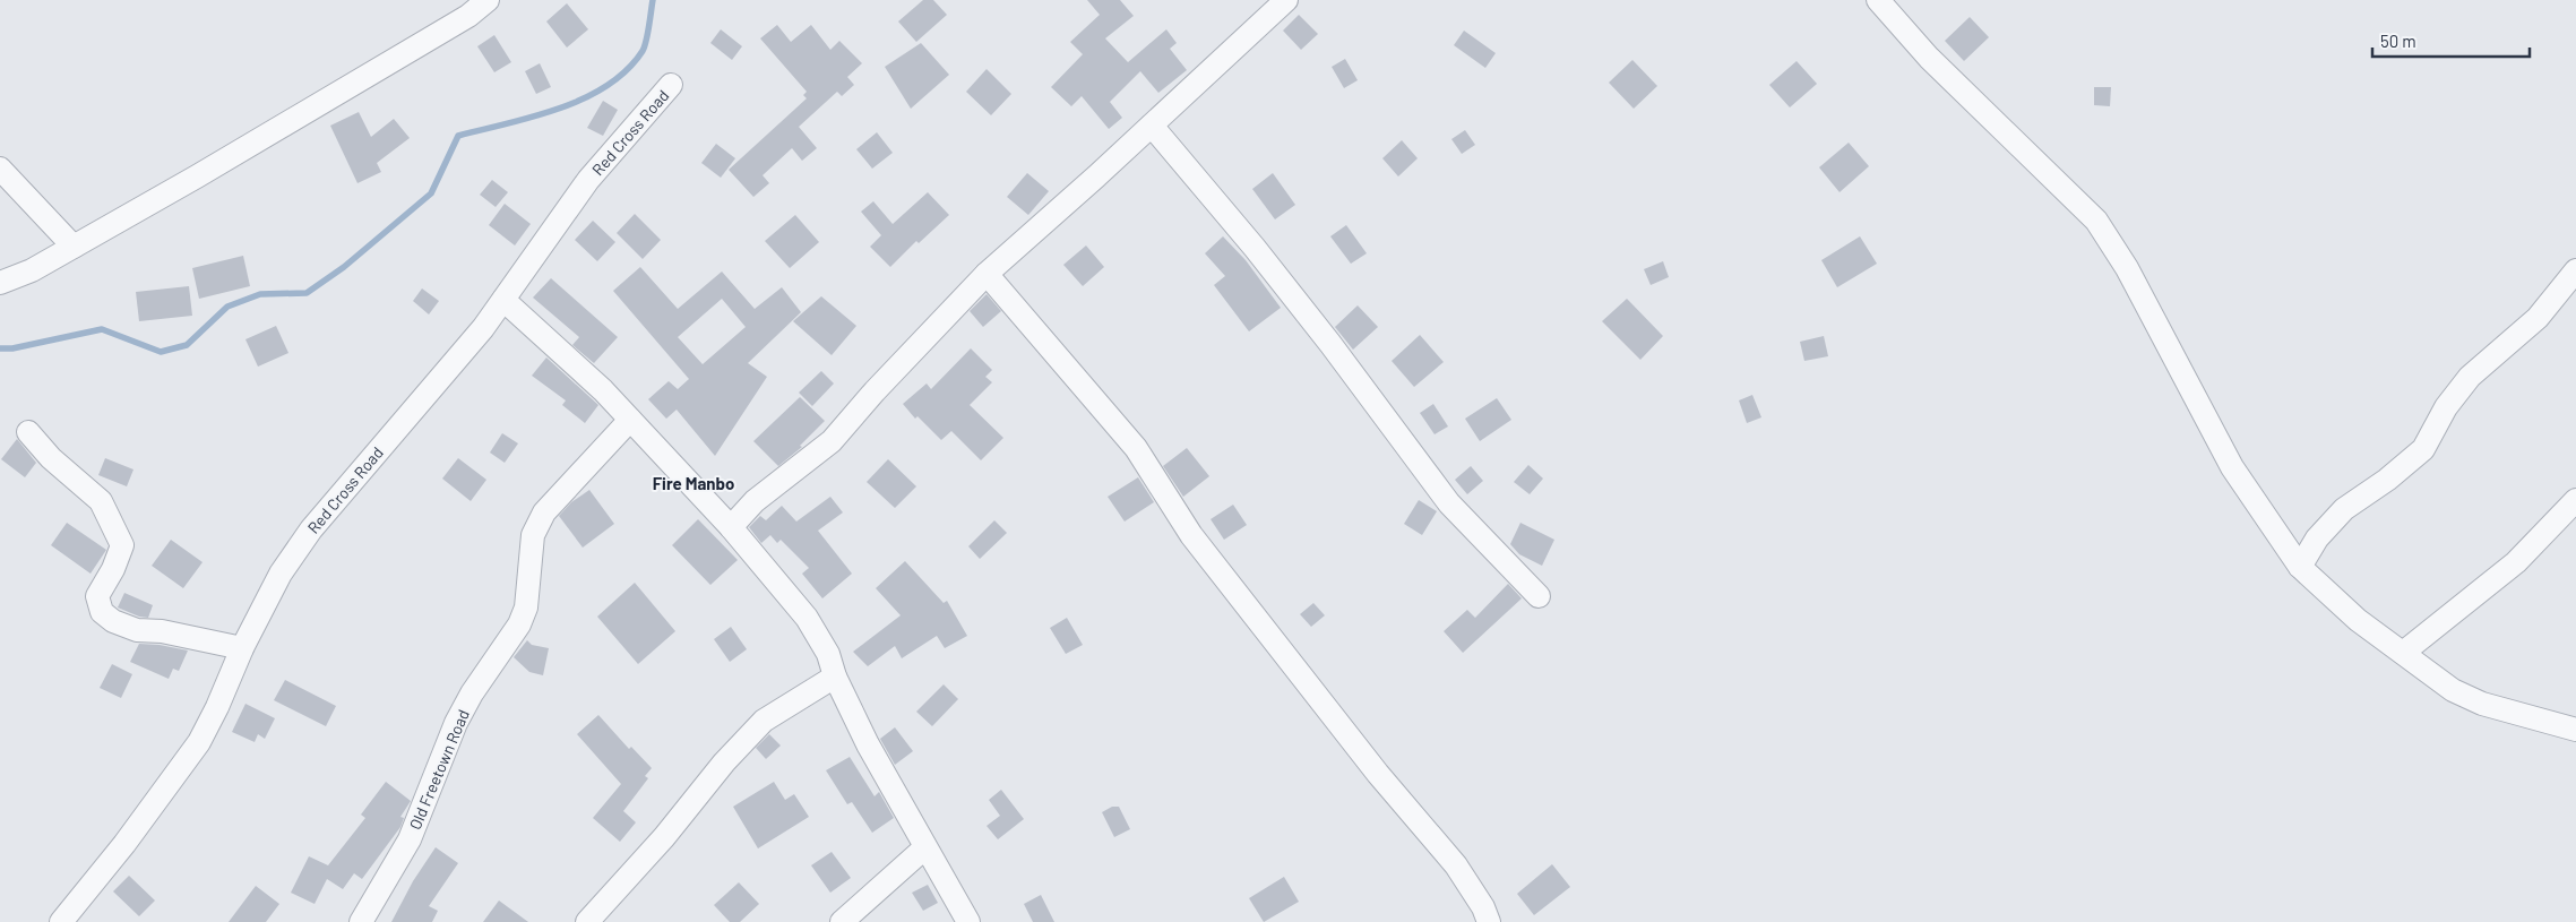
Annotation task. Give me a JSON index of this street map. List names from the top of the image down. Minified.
{"streets":{"street":["Red Cross Road","Old Freetown Road"]},"districts":["Fire Manbo"],"scale_bar":"50 m"}
